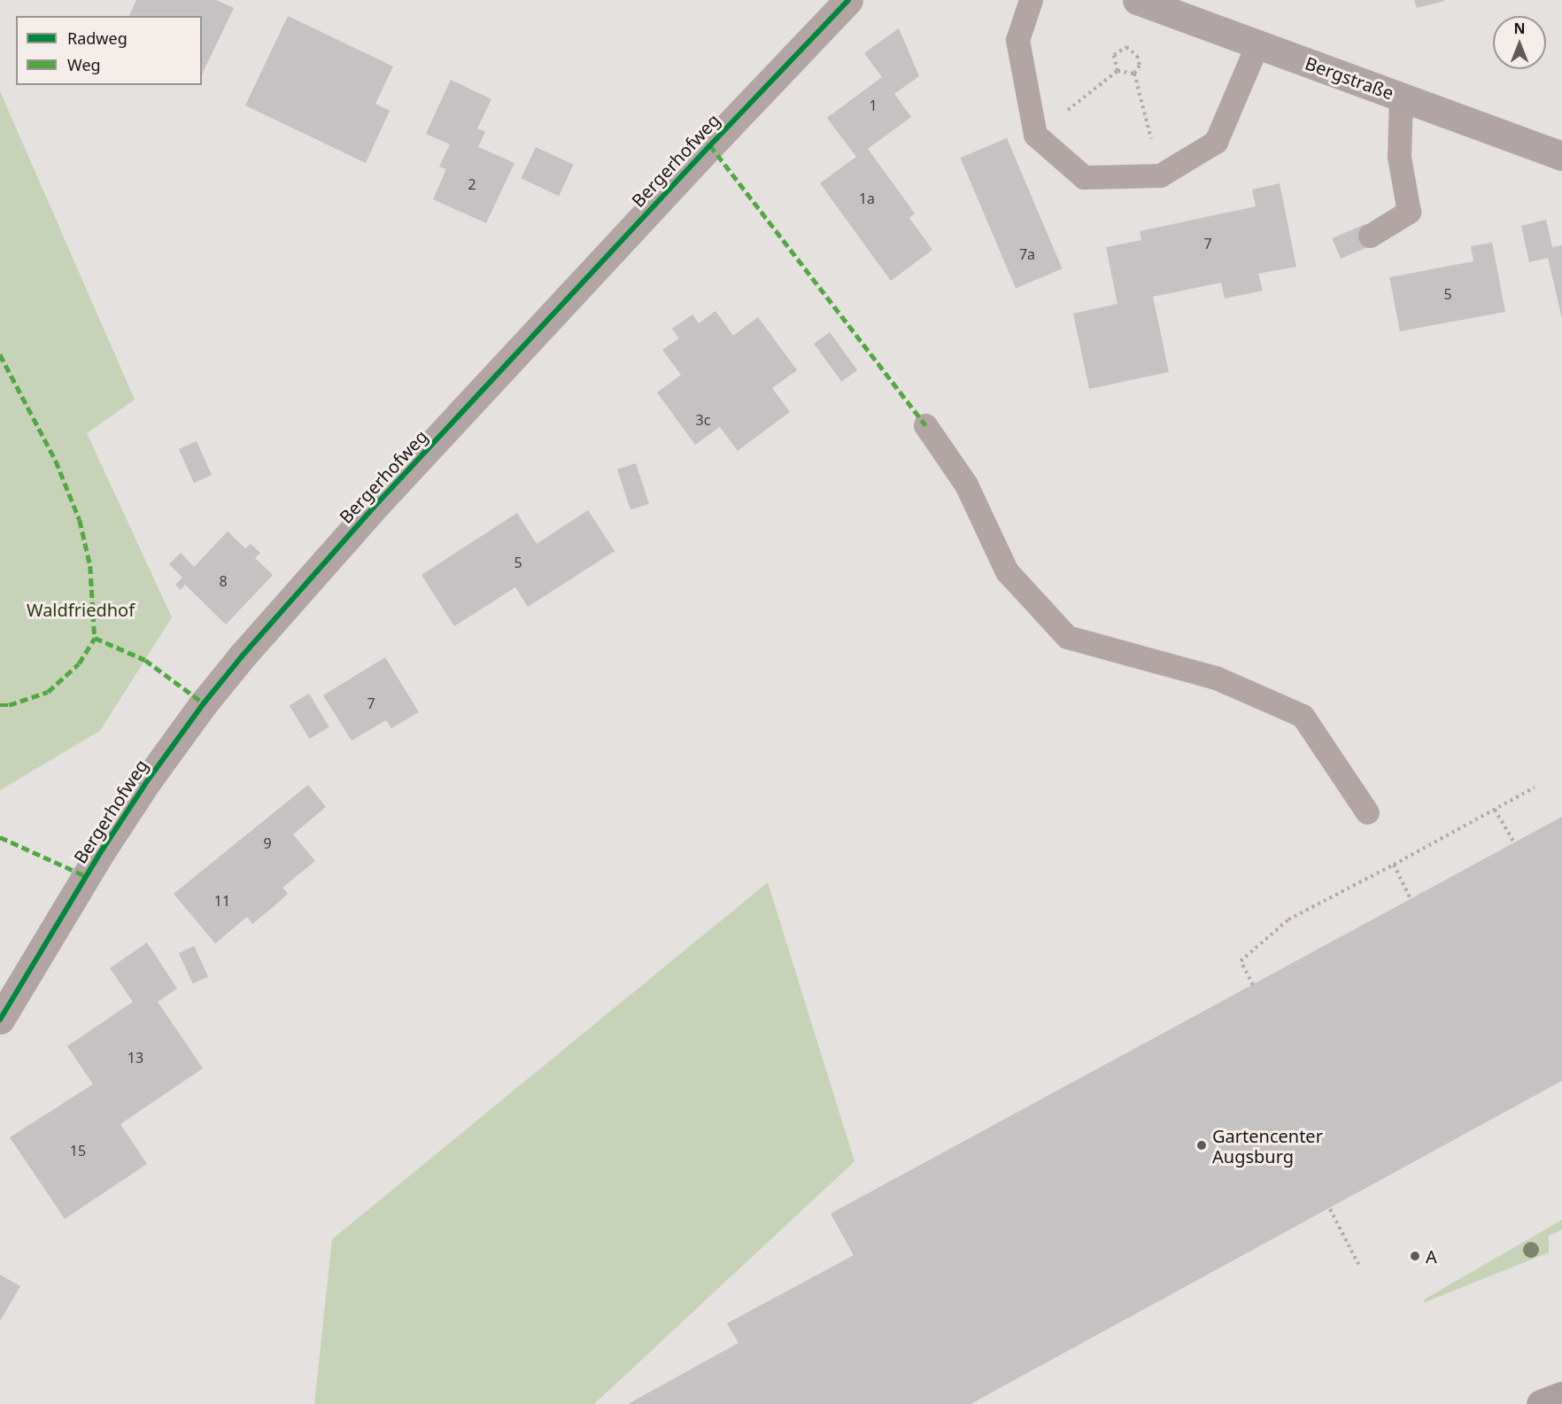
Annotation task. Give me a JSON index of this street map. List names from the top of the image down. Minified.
{"streets":{"main road":["Bergstraße"],"street":["Bergerhofweg"]},"parks":["Waldfriedhof"],"places":["Gartencenter Augsburg","A"],"house_numbers":["1","2","1a","7","7a","5","3c","5","8","7","9","11","13","15"],"legend":["Radweg","Weg"],"north":"top"}
